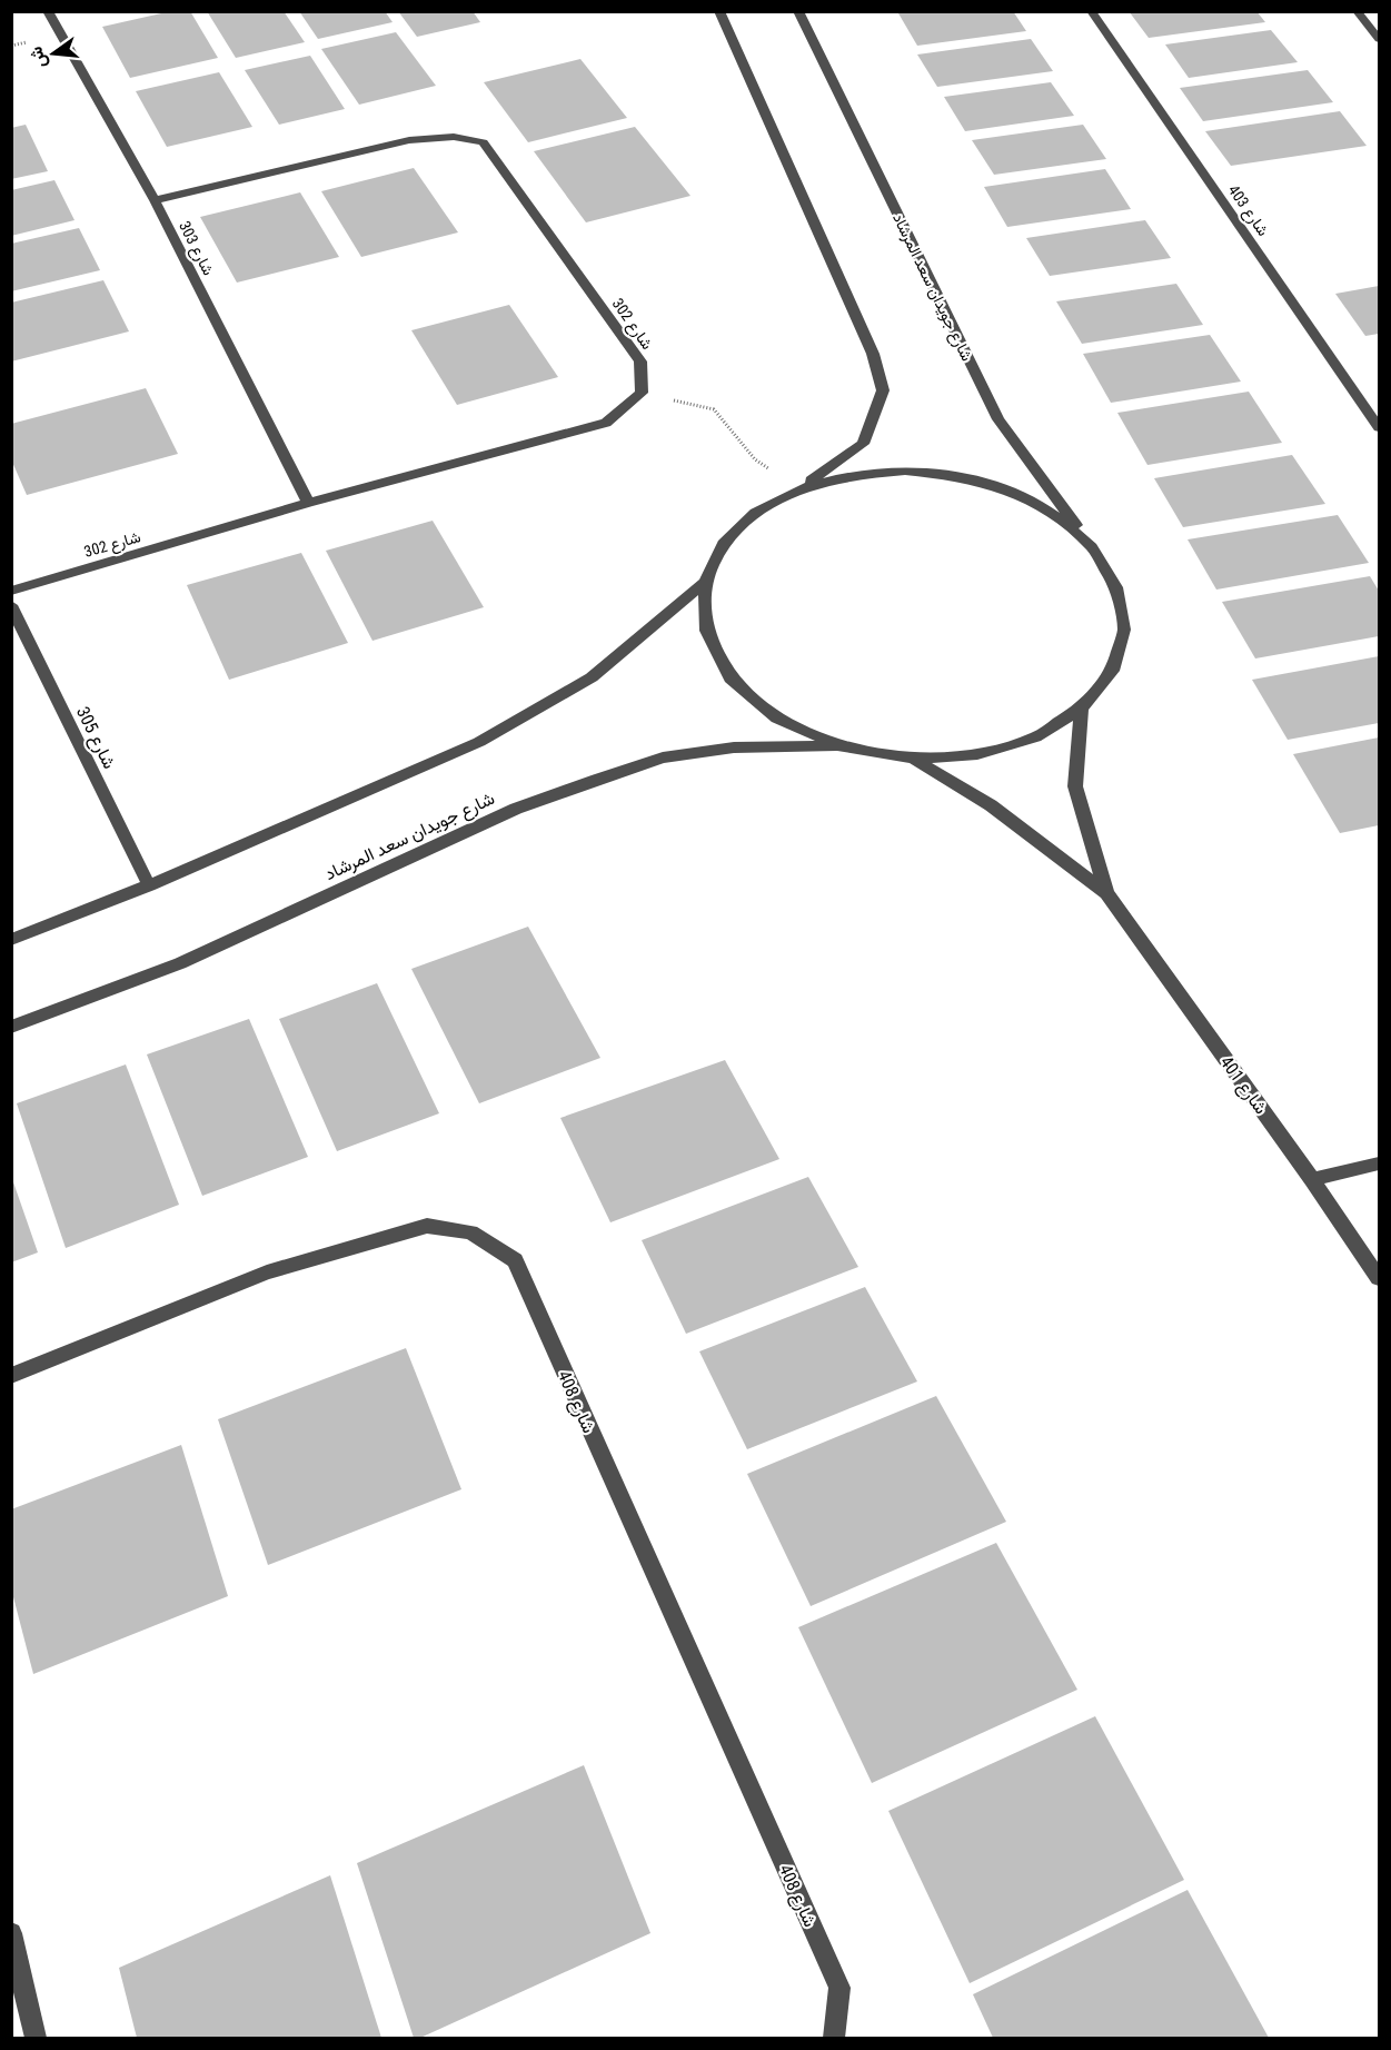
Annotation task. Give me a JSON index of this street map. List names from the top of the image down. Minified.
{"streets":{"street":["شارع 403","شارع 303","شارع جويدان سعد المرشاد","شارع 302","شارع 305","شارع 401","شارع 408"]},"crossings":[["شارع 303","شارع 302"]],"north":"left"}
